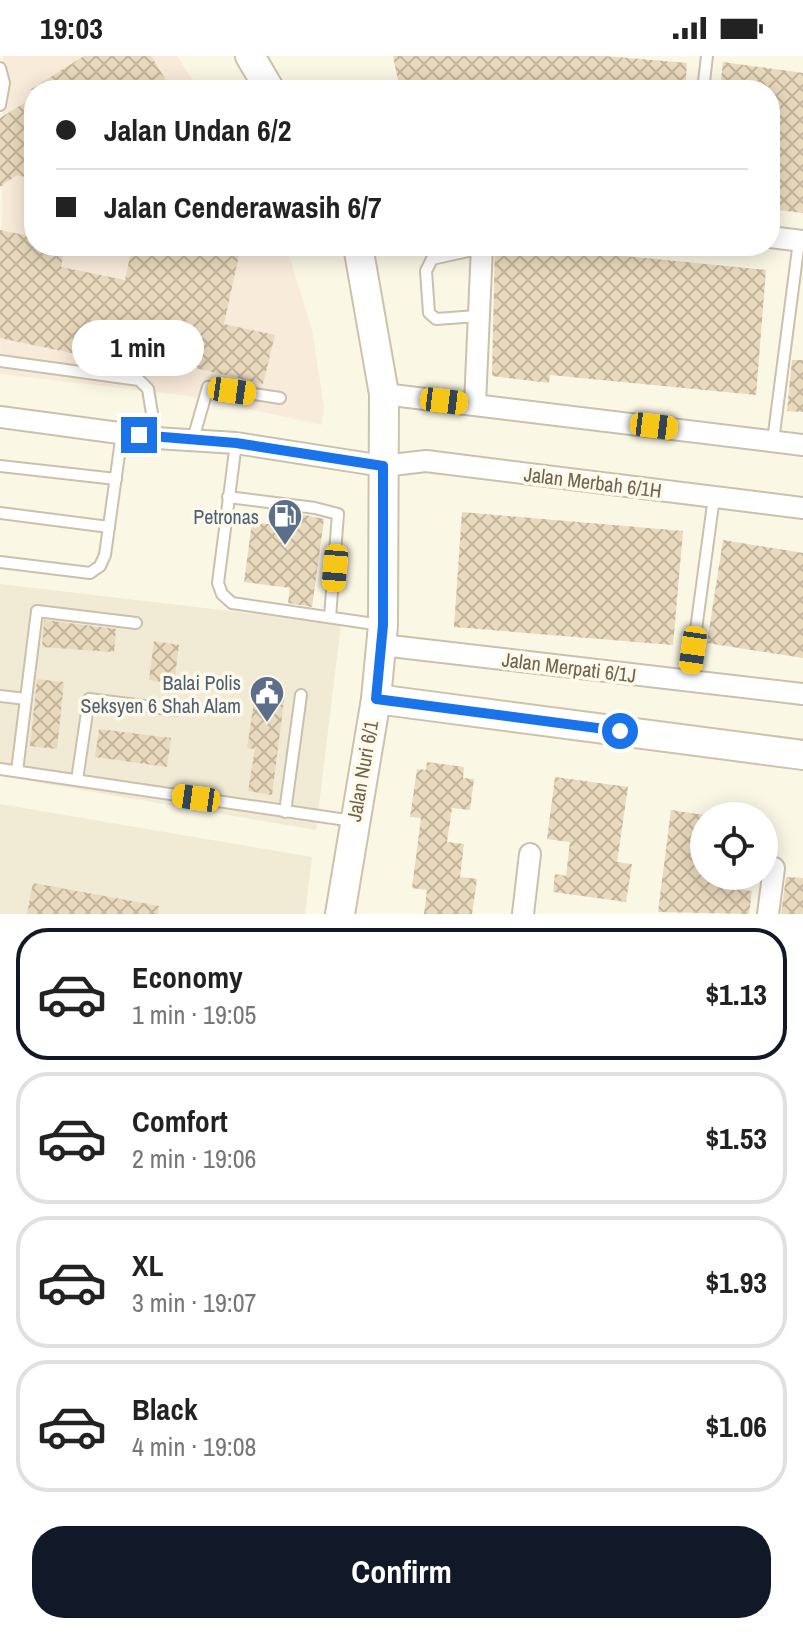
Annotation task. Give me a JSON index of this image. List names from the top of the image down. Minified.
{"streets":{"street":["Jalan Merbah 6/1H","Jalan Merpati 6/1J","Jalan Nuri 6/1"]},"crossings":[["Jalan Merbah 6/1H","Jalan Nuri 6/1"],["Jalan Merpati 6/1J","Jalan Nuri 6/1"]],"places":{"fuel station":["Petronas"],"public building":["Balai Polis Seksyen 6 Shah Alam"]},"page":{"status":"19:03","banner":["Jalan Undan 6/2","Jalan Cenderawasih 6/7"],"bubble":"1 min","list":[{"name":"Economy","note":"1 min · 19:05","value":"$1.13"},{"name":"Comfort","note":"2 min · 19:06","value":"$1.53"},{"name":"XL","note":"3 min · 19:07","value":"$1.93"},{"name":"Black","note":"4 min · 19:08","value":"$1.06"}],"buttons":"Confirm"}}
